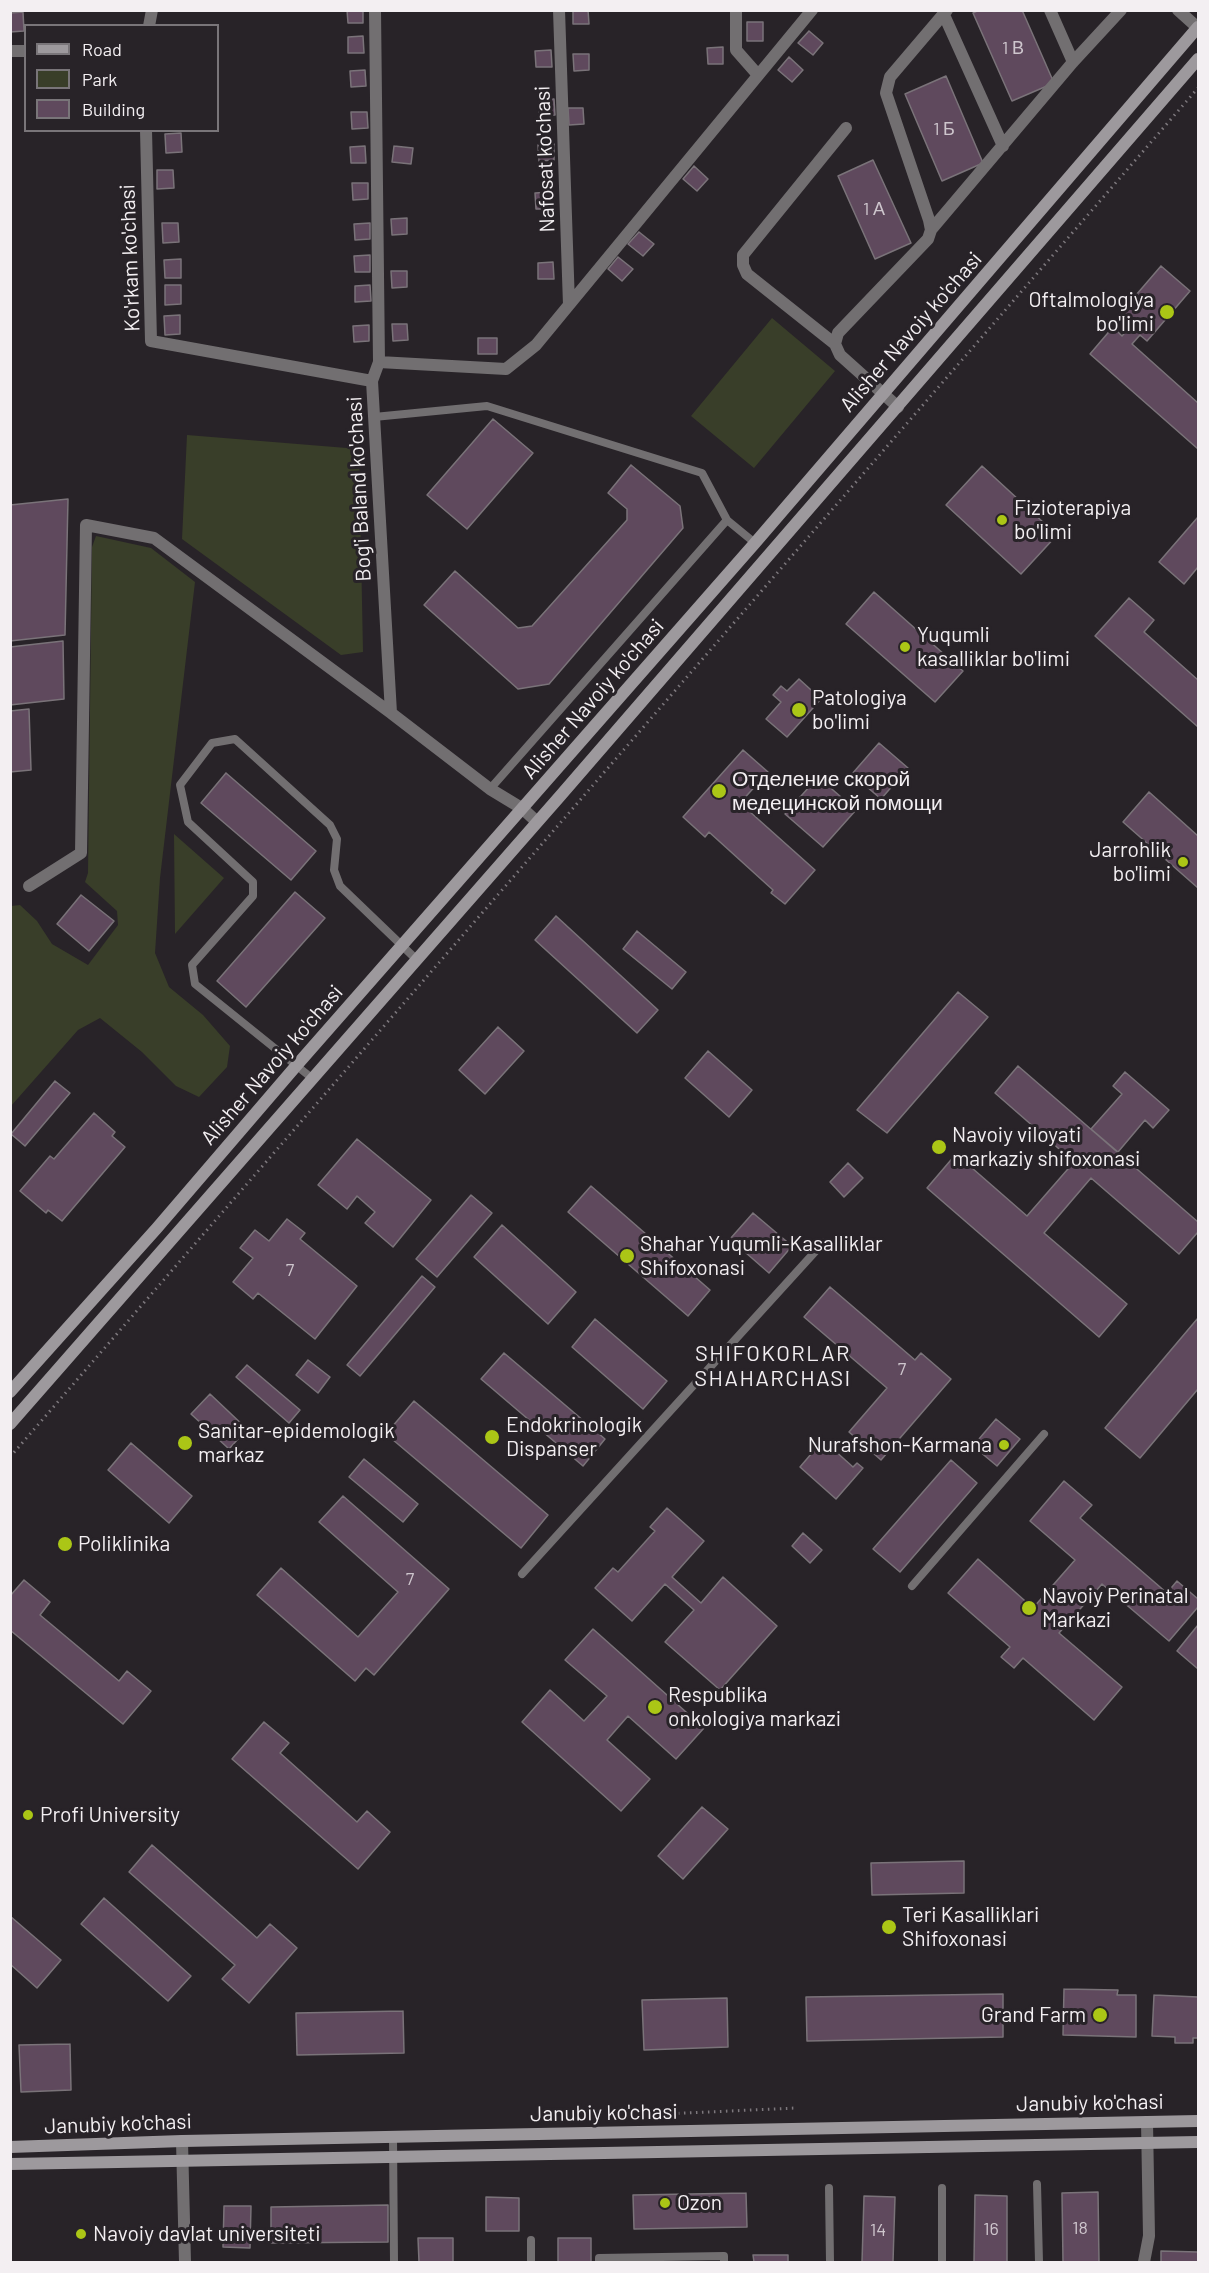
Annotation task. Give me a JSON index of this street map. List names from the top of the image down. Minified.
{"streets":{"main road":["Alisher Navoiy ko'chasi","Janubiy ko'chasi"],"street":["Nafosat ko'chasi","Ko'rkam ko'chasi","Bog'i Baland ko'chasi"]},"crossings":[["Ko'rkam ko'chasi","Bog'i Baland ko'chasi"]],"districts":["SHIFOKORLAR SHAHARCHASI"],"places":["Oftalmologiya bo'limi","Fizioterapiya bo'limi","Yuqumli kasalliklar bo'limi","Patologiya bo'limi","Отделение скорой медецинской помощи","Jarrohlik bo'limi","Navoiy viloyati markaziy shifoxonasi","Shahar Yuqumli-Kasalliklar Shifoxonasi","Endokrinologik Dispanser","Sanitar-epidemologik markaz","Nurafshon-Karmana","Poliklinika","Navoiy Perinatal Markazi","Respublika onkologiya markazi","Profi University","Teri Kasalliklari Shifoxonasi","Grand Farm","Ozon","Navoiy davlat universiteti"],"house_numbers":["1 В","1 Б","1 А","7","7","7","18","16","14"],"legend":["Road","Park","Building"]}
